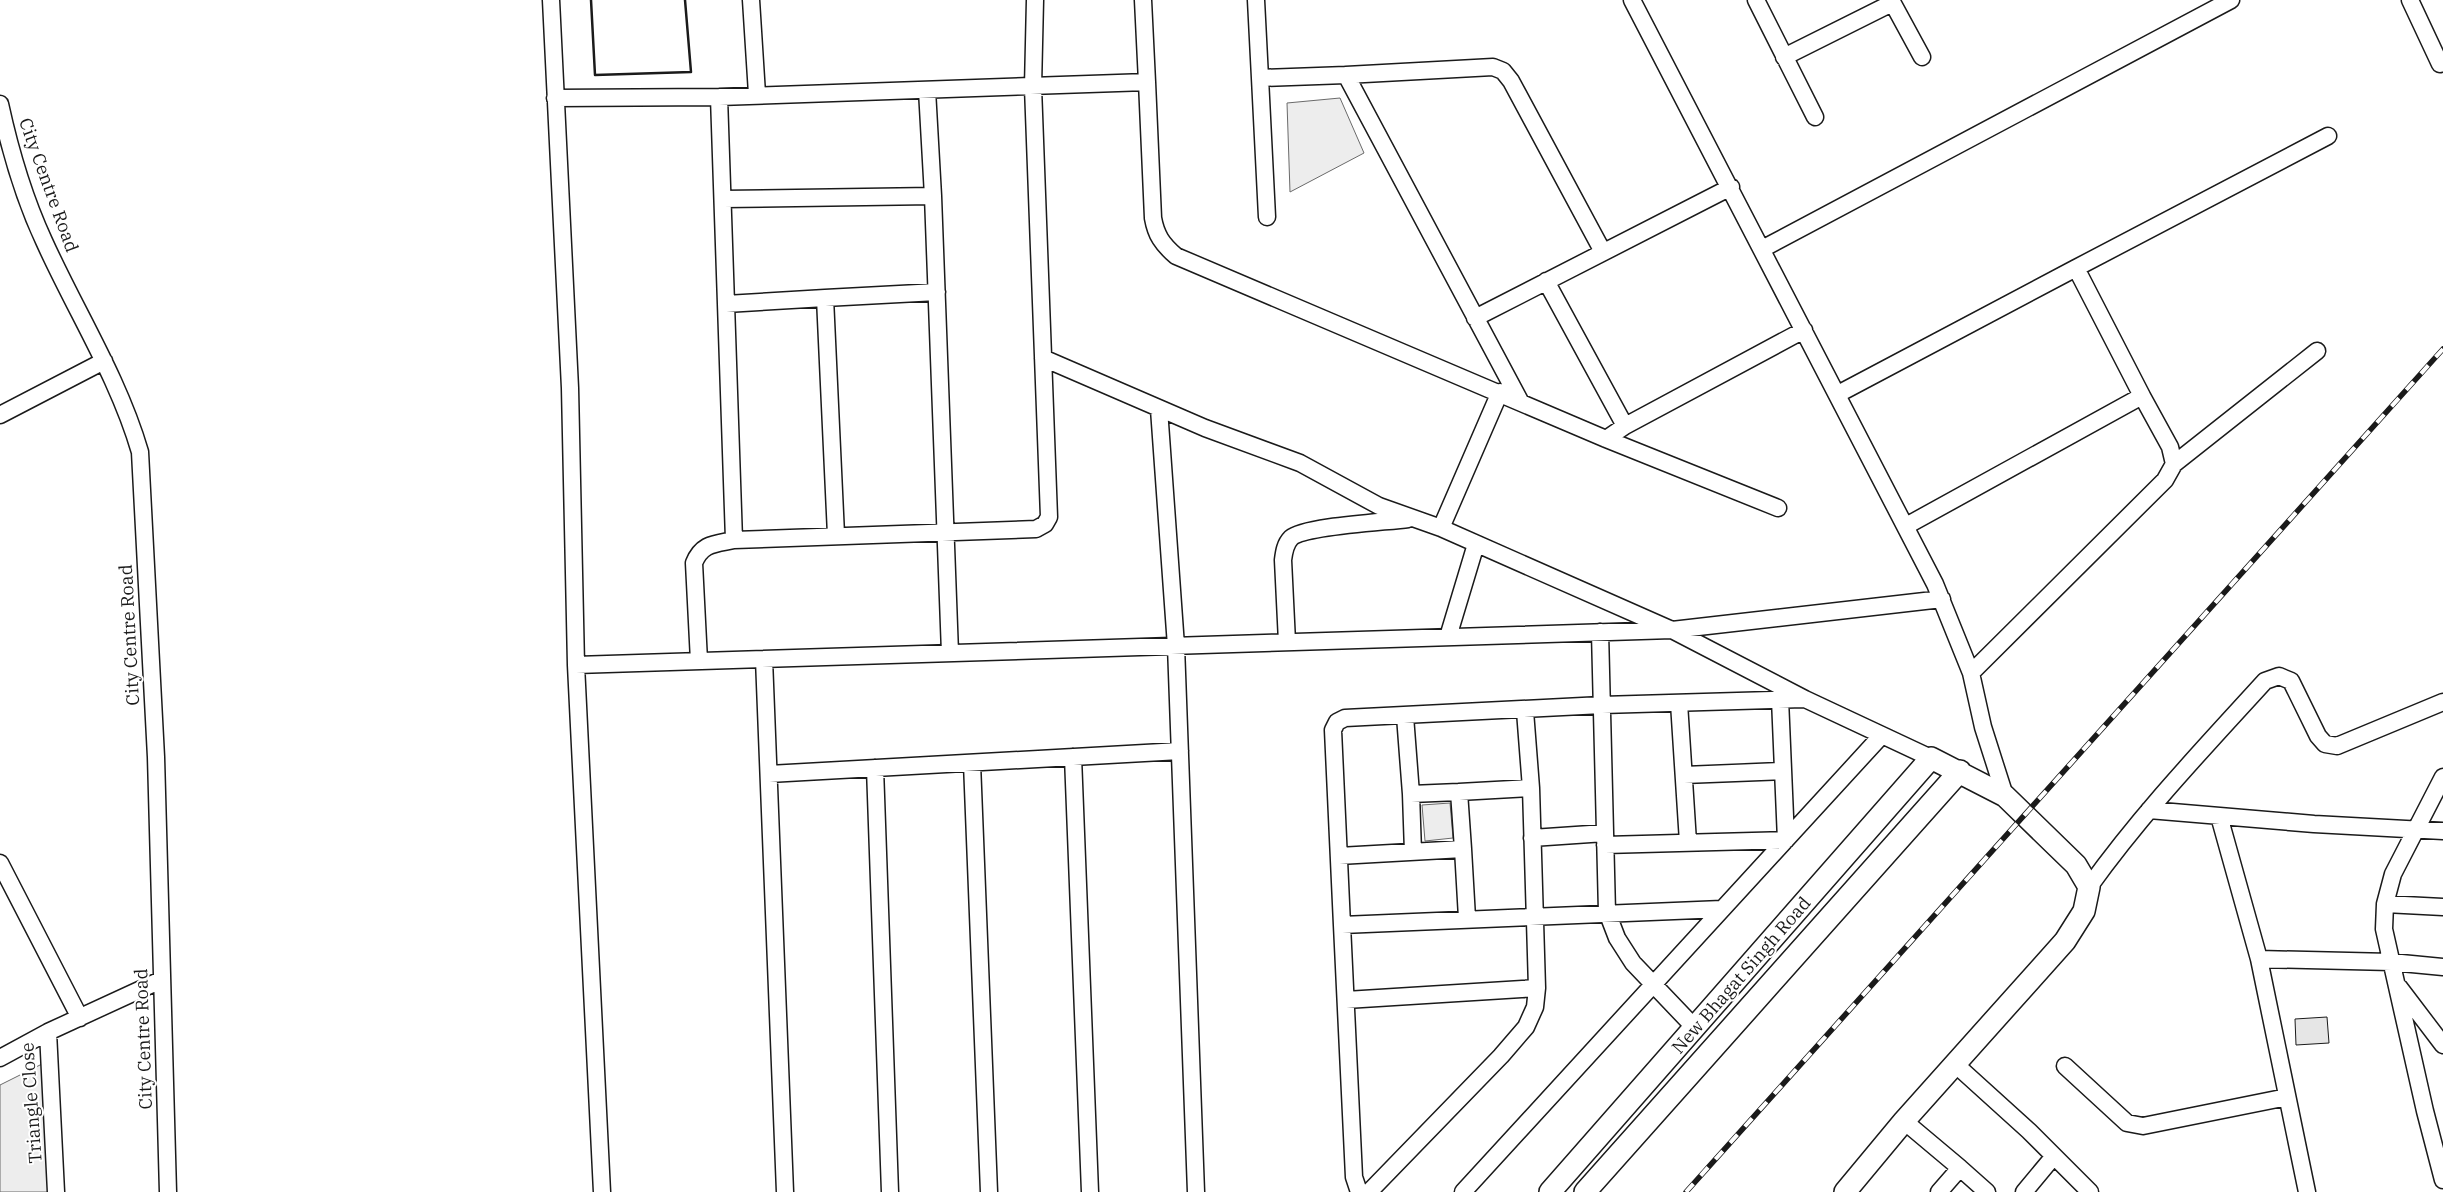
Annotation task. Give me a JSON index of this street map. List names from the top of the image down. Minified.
{"streets":{"street":["City Centre Road","New Bhagat Singh Road","Triangle Close"]}}
